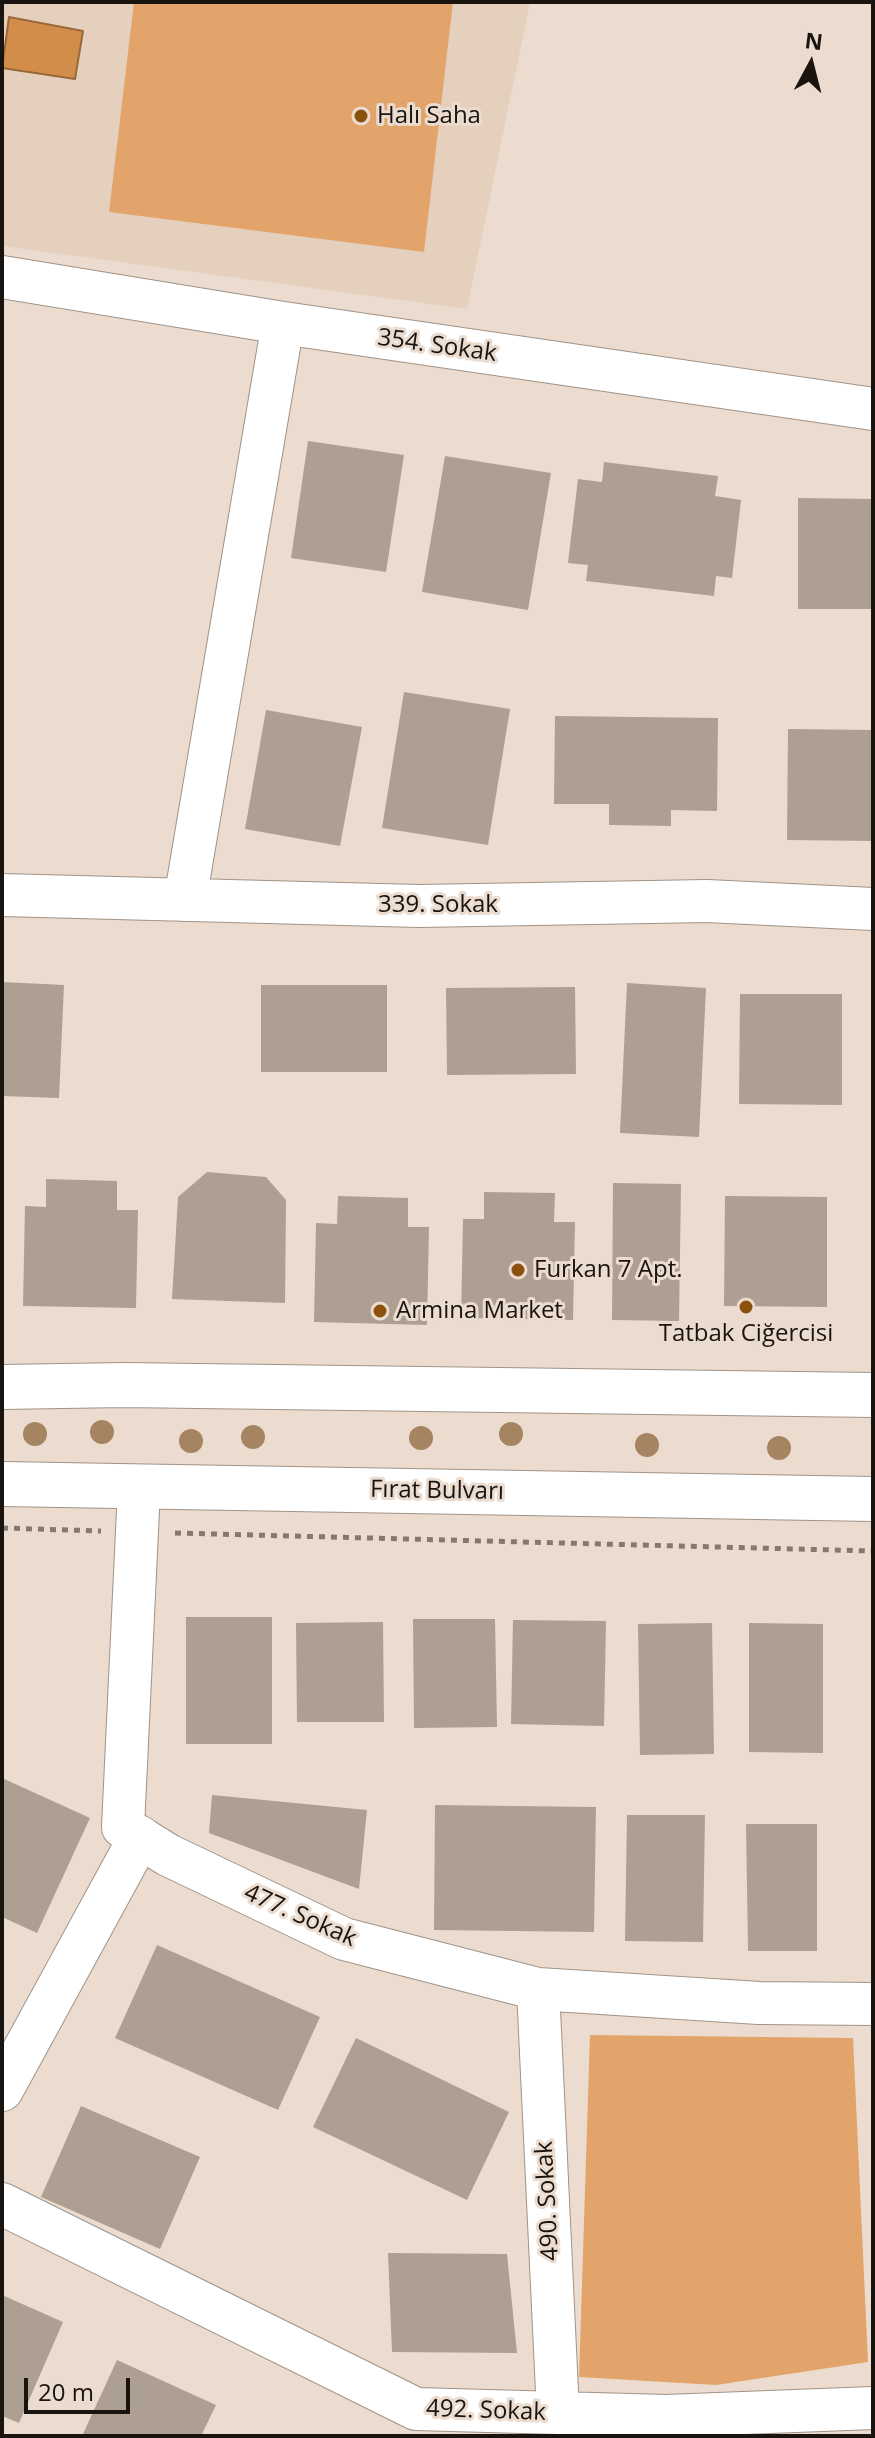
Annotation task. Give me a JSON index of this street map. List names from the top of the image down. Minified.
{"streets":{"main road":["Fırat Bulvarı"],"street":["354. Sokak","339. Sokak","477. Sokak","490. Sokak","492. Sokak"]},"crossings":[["477. Sokak","490. Sokak"],["490. Sokak","492. Sokak"]],"places":["Halı Saha","Furkan 7 Apt.","Tatbak Ciğercisi","Armina Market"],"scale_bar":"20 m","north":"top"}
